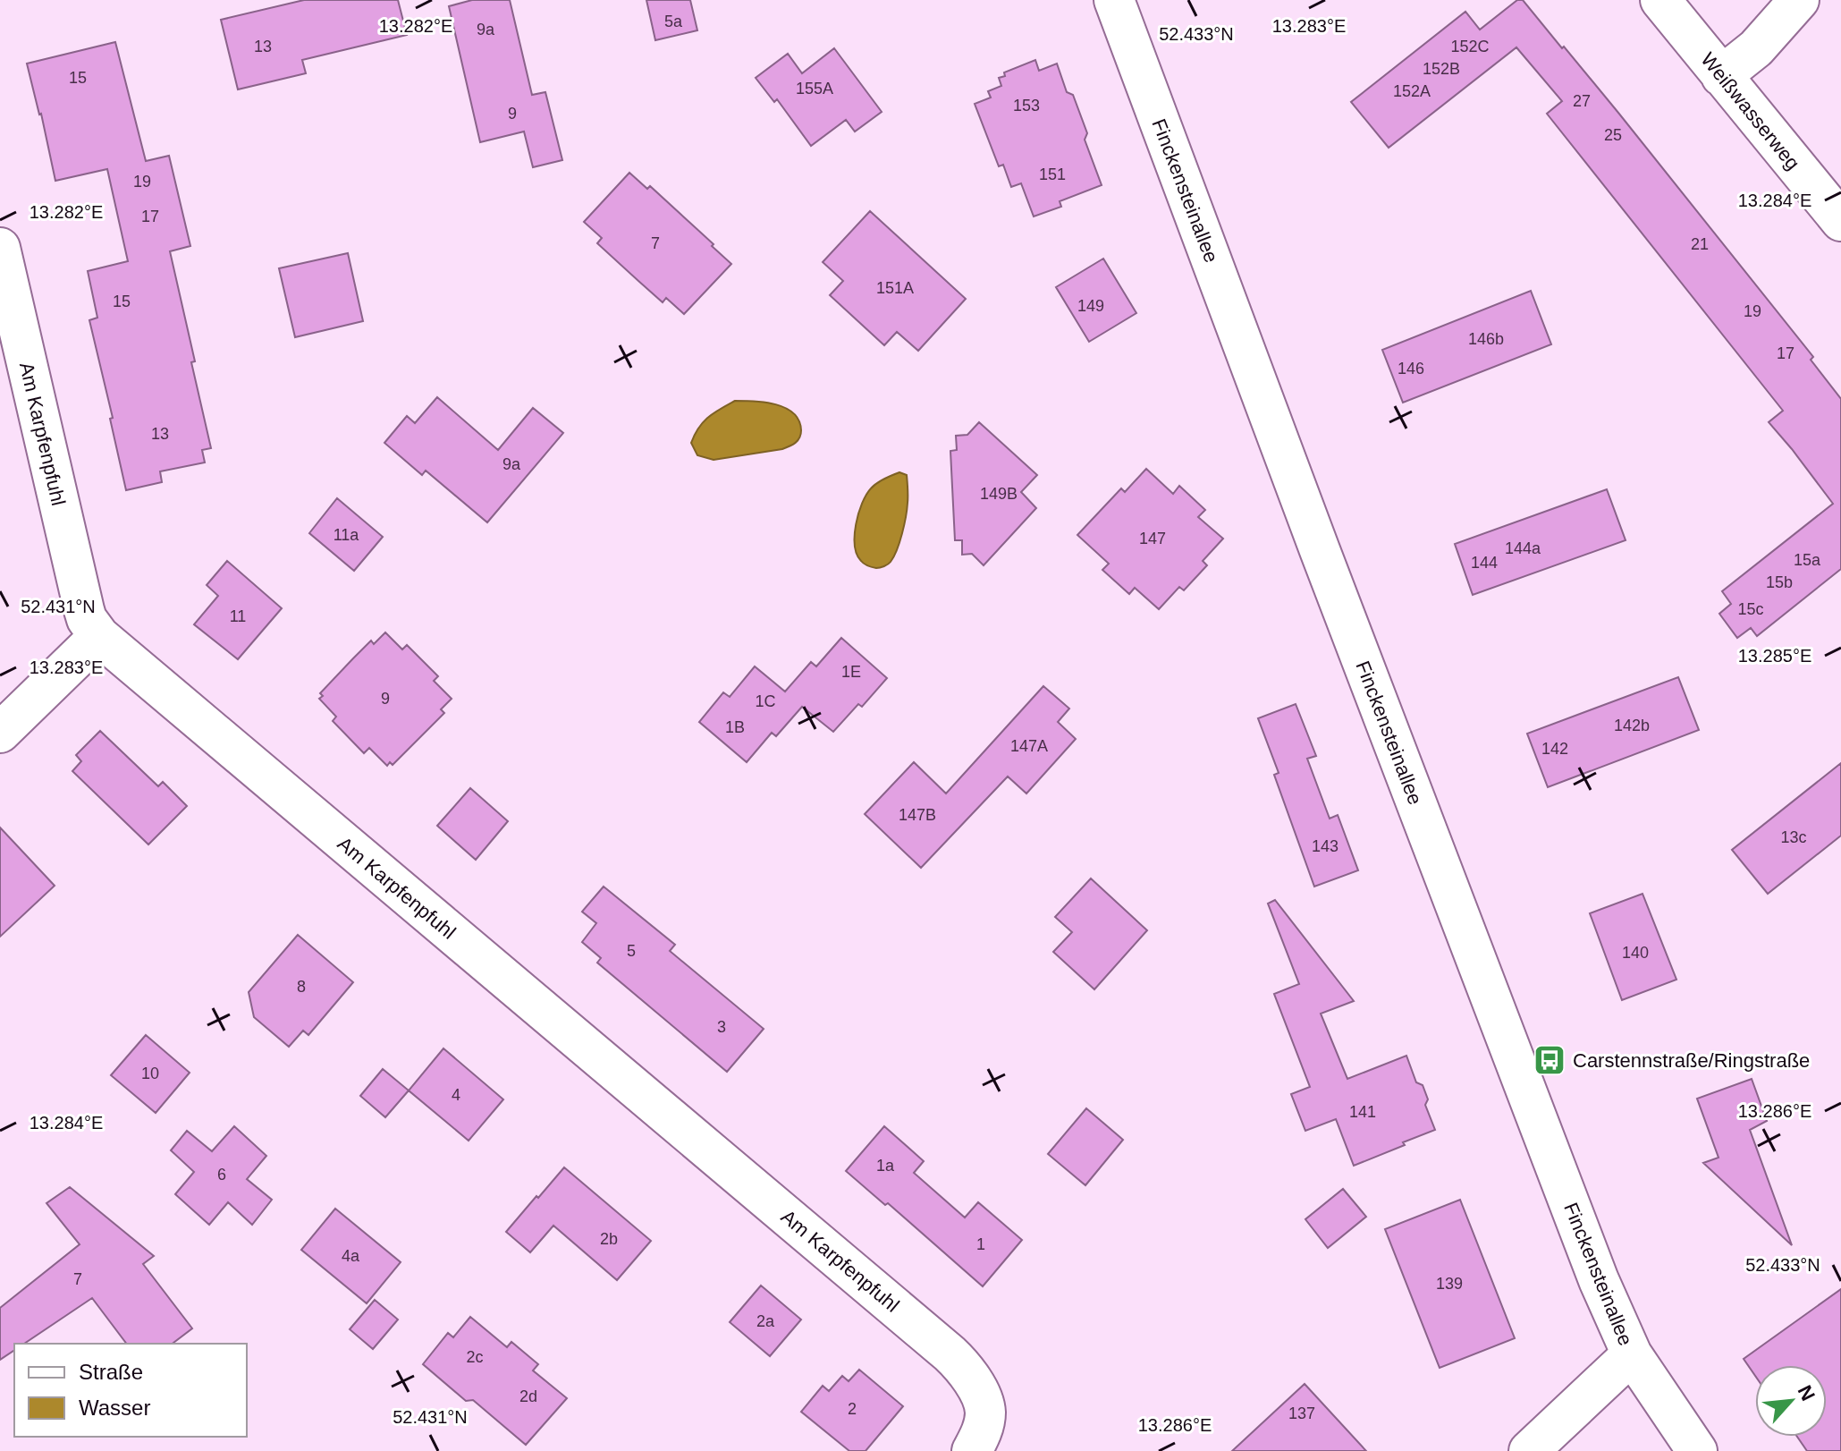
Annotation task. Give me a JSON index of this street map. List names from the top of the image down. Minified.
{"streets":{"street":["Weißwasserweg","Finckensteinallee","Am Karpfenpfuhl"]},"places":{"bus stop":["Carstennstraße/Ringstraße"]},"house_numbers":["5a","9a","13","152C","152B","15","155A","152A","27","153","9","25","151","19","17","7","21","151A","15","149","19","146b","17","146","13","9a","149B","11a","147","144a","15a","144","15b","15c","11","1E","9","1C","142b","1B","147A","142","147B","13c","143","5","140","8","3","10","4","141","1a","6","2b","1","4a","7","139","2a","2c","2d","2","137"],"legend":["Straße","Wasser"],"north":"top right","coordinates":["13.282°E","13.283°E","52.433°N","13.284°E","52.431°N","13.285°E","13.286°E"]}
